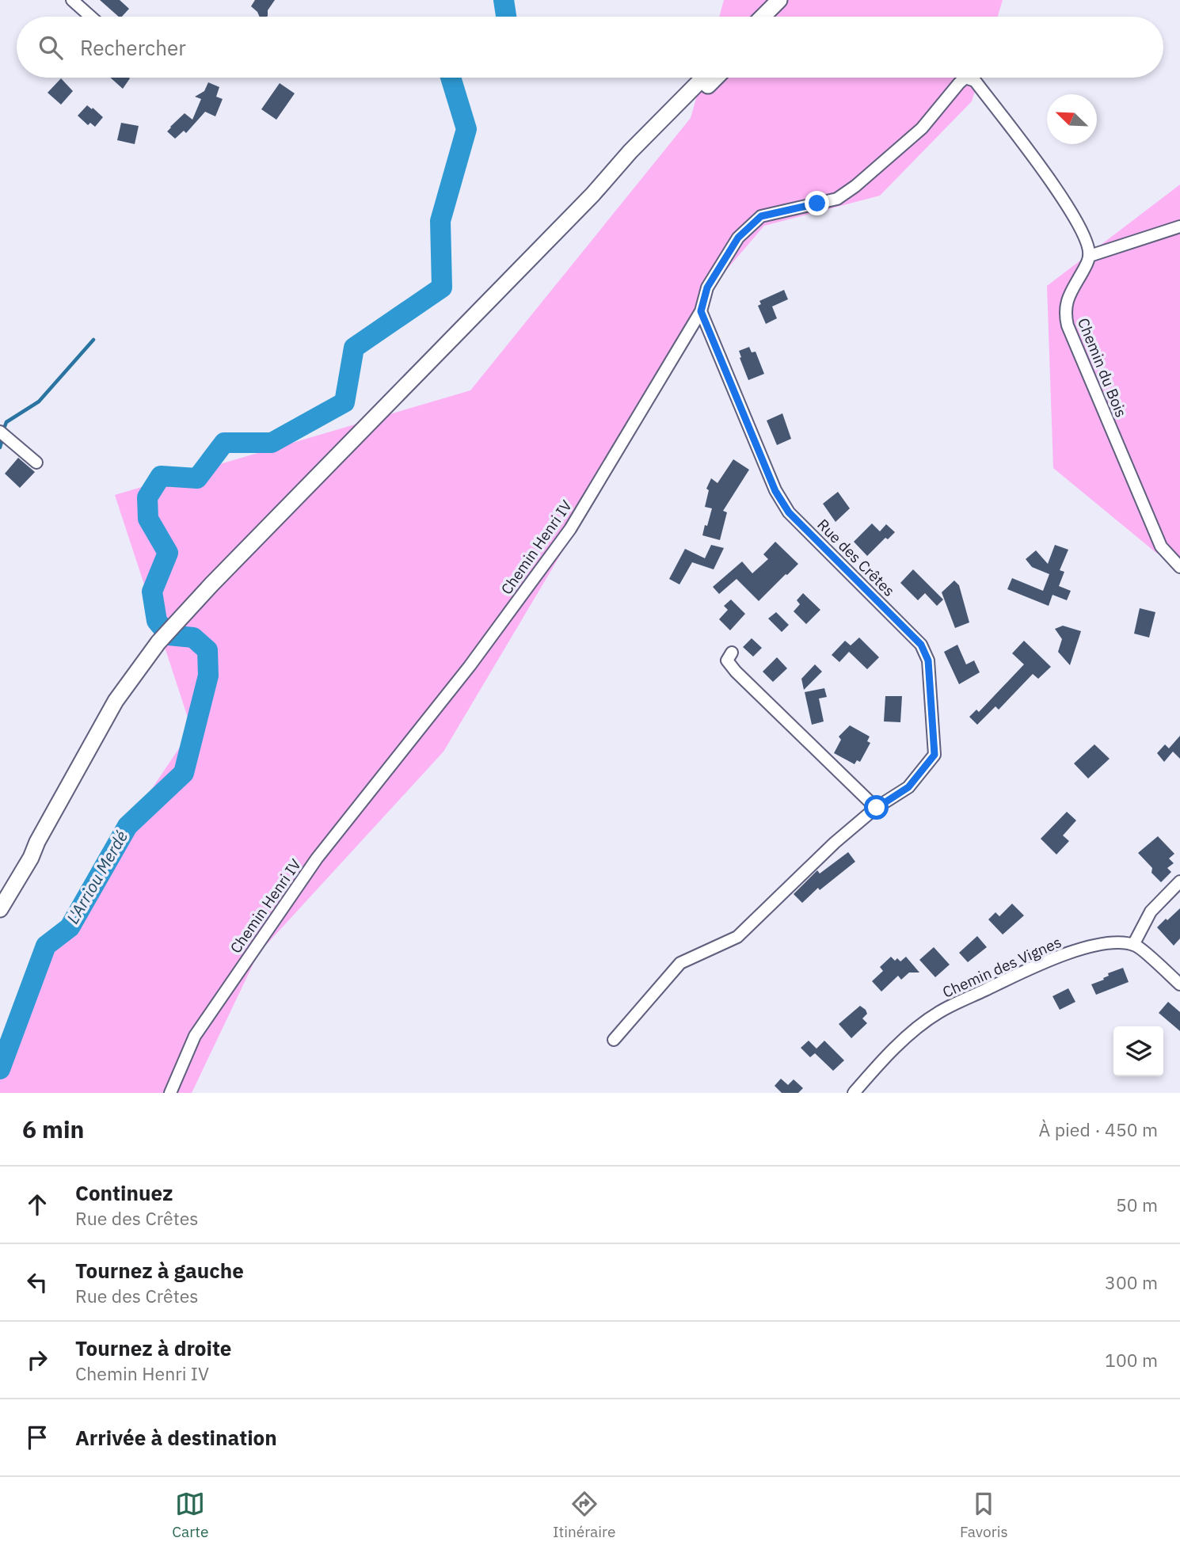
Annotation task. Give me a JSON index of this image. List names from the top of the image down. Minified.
{"streets":{"street":["Chemin du Bois","Chemin Henri IV","Rue des Crêtes","Chemin des Vignes"]},"crossings":[["Chemin du Bois","Chemin Henri IV"],["Chemin Henri IV","Rue des Crêtes"]],"water":["L'Arriou Merdé"],"north":"top left","page":{"search":"Rechercher","heading":["6 min","À pied · 450 m"],"list":[["Continuez","Rue des Crêtes","50 m"],["Tournez à gauche","Rue des Crêtes","300 m"],["Tournez à droite","Chemin Henri IV","100 m"],"Arrivée à destination"],"nav":["Carte","Itinéraire","Favoris"]}}
